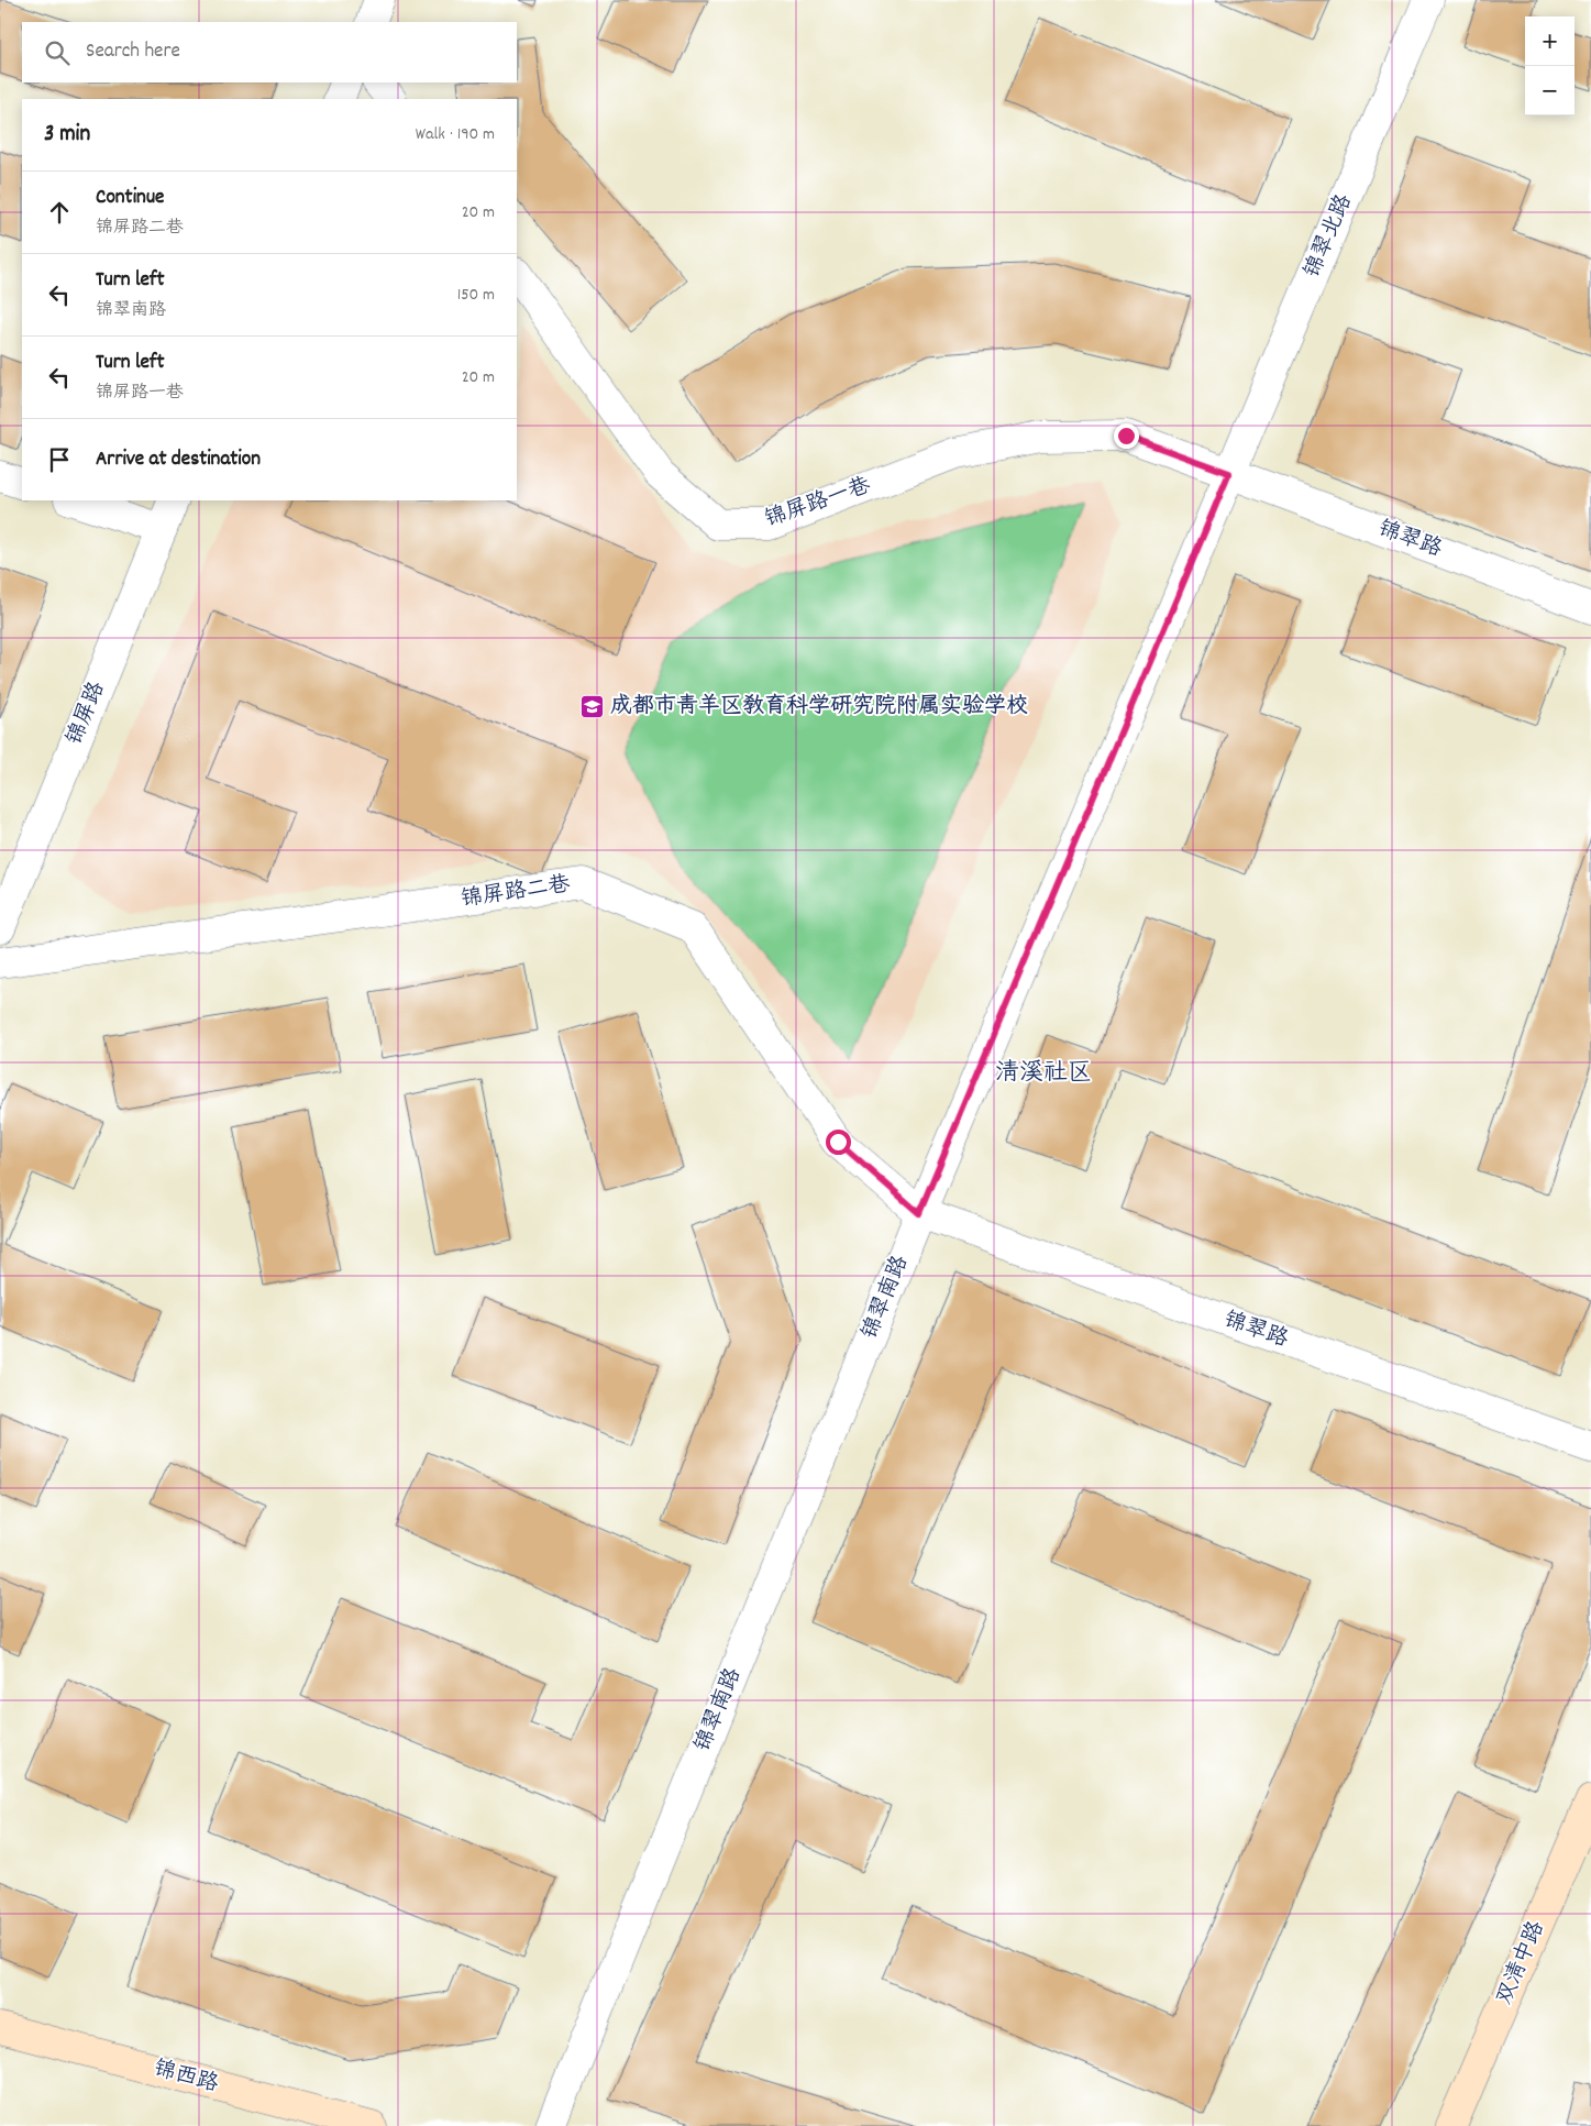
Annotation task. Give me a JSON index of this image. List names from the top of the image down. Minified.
{"streets":{"street":["锦翠北路","锦屏路一巷","锦翠路","锦屏路","锦屏路二巷","锦翠南路","双清中路","锦西路"]},"crossings":[["锦翠北路","锦屏路一巷"],["锦翠北路","锦翠路"],["锦翠北路","锦翠南路"],["锦屏路一巷","锦翠路"],["锦屏路一巷","锦翠南路"],["锦翠路","锦屏路二巷"],["锦翠路","锦翠南路"],["锦屏路二巷","锦翠南路"]],"districts":["清溪社区"],"places":{"school or university":["成都市青羊区教育科学研究院附属实验学校"]},"page":{"map_buttons":["+","−"],"search":"Search here","heading":["3 min","Walk · 190 m"],"list":[["Continue","锦屏路二巷","20 m"],["Turn left","锦翠南路","150 m"],["Turn left","锦屏路一巷","20 m"],"Arrive at destination"]}}
